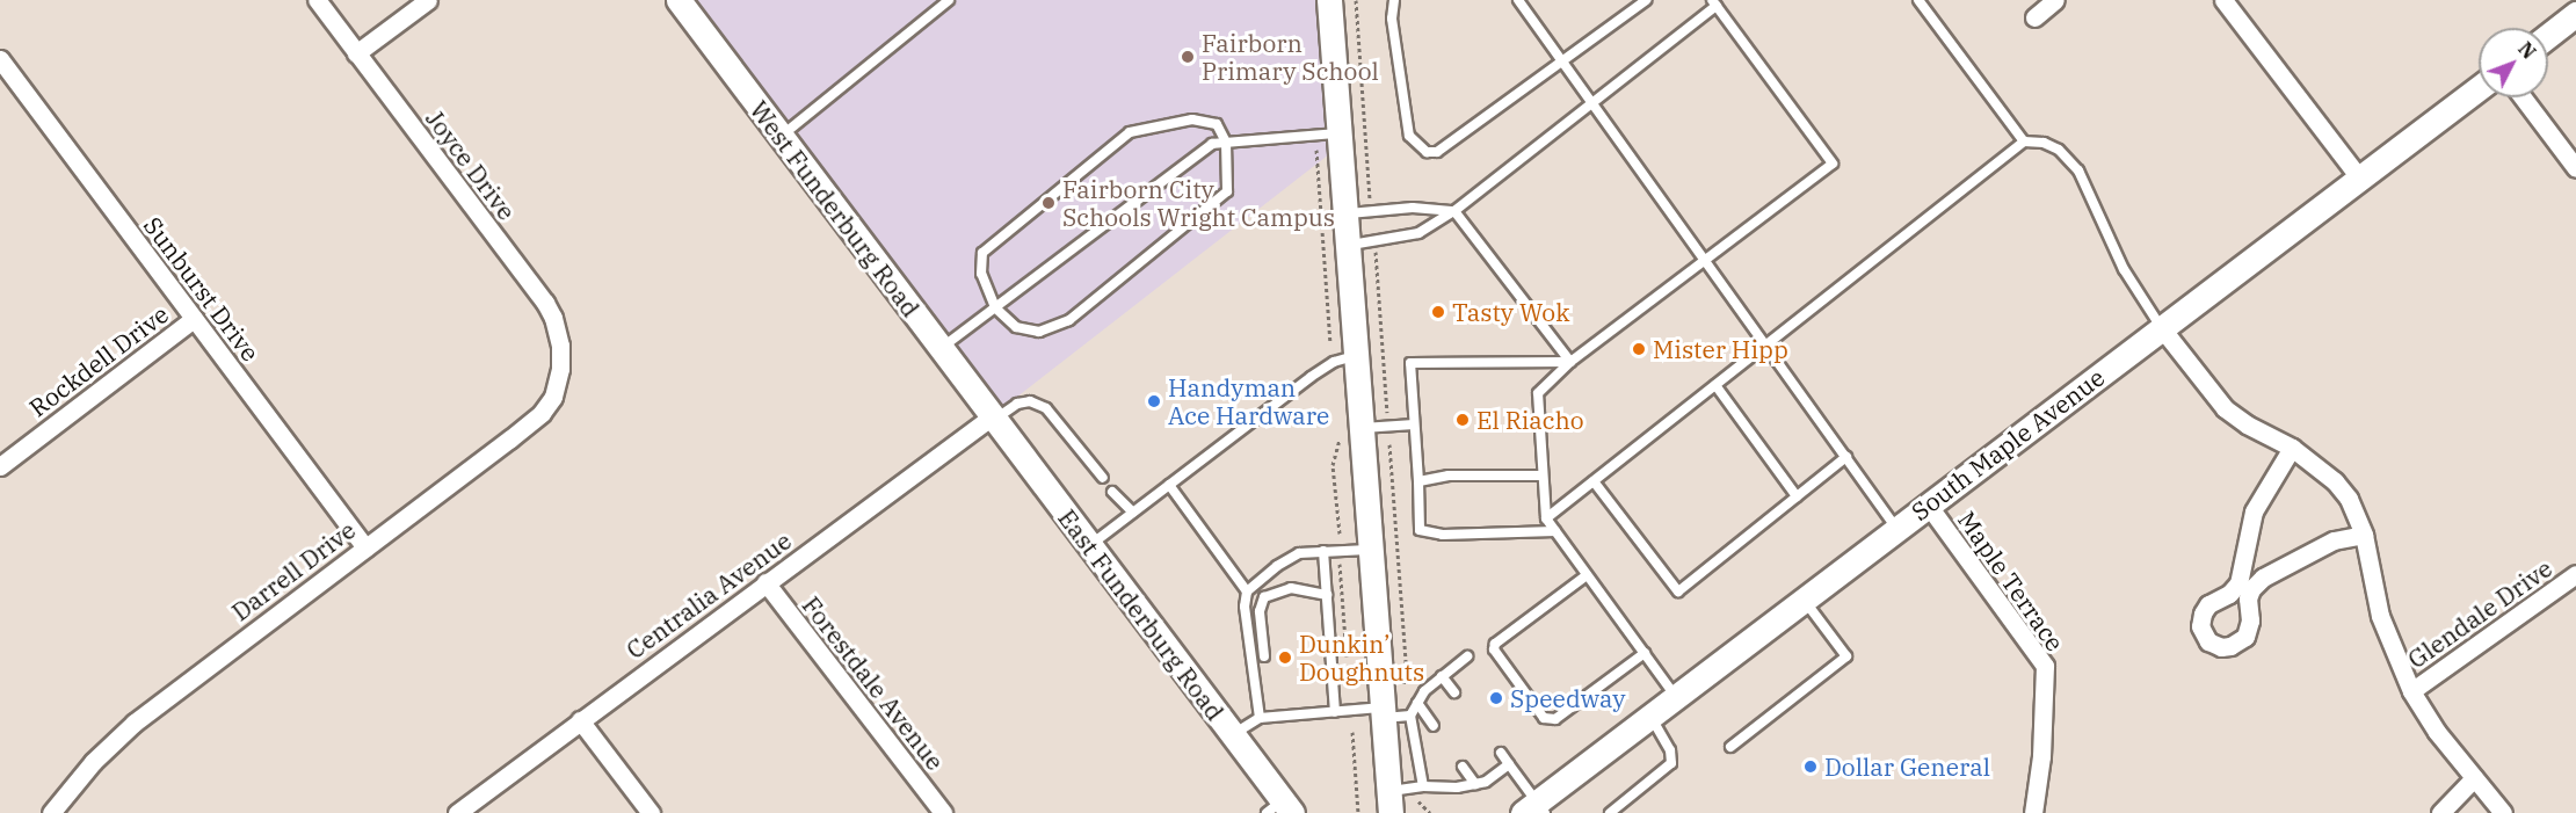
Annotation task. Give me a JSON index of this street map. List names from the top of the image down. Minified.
{"streets":{"main road":["West Funderburg Road","South Maple Avenue","East Funderburg Road"],"street":["Joyce Drive","Sunburst Drive","Rockdell Drive","Darrell Drive","Maple Terrace","Centralia Avenue","Glendale Drive","Forestdale Avenue"]},"crossings":[["Joyce Drive","Darrell Drive"],["West Funderburg Road","Centralia Avenue"],["West Funderburg Road","East Funderburg Road"],["Sunburst Drive","Rockdell Drive"],["Sunburst Drive","Darrell Drive"],["South Maple Avenue","Maple Terrace"],["Centralia Avenue","East Funderburg Road"],["Centralia Avenue","Forestdale Avenue"]],"places":["Fairborn Primary School","Fairborn City Schools Wright Campus","Tasty Wok","Mister Hipp","Handyman Ace Hardware","El Riacho","Dunkin’ Doughnuts","Speedway","Dollar General"],"north":"top right"}
